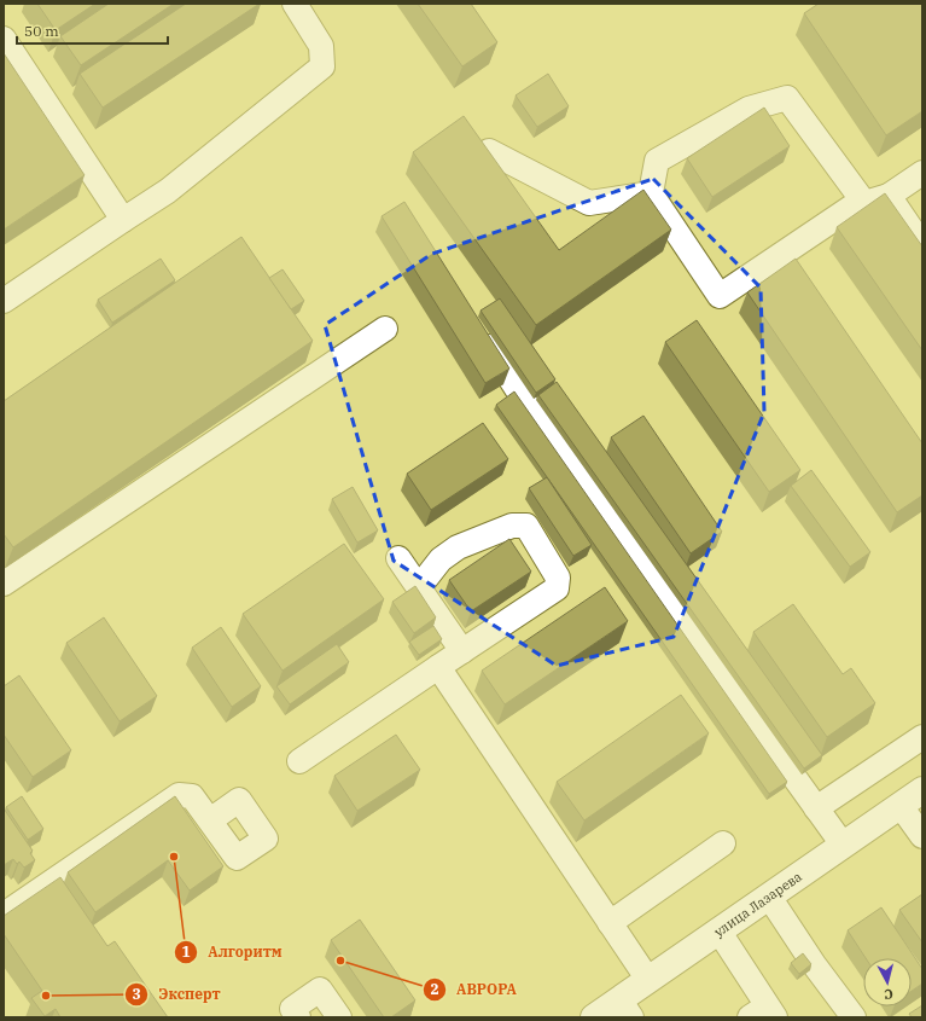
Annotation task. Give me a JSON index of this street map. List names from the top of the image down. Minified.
{"streets":{"main road":["улица Лазарева"]},"places":["Алгоритм","АВРОРА","Эксперт"],"scale_bar":"50 m","north":"bottom"}
